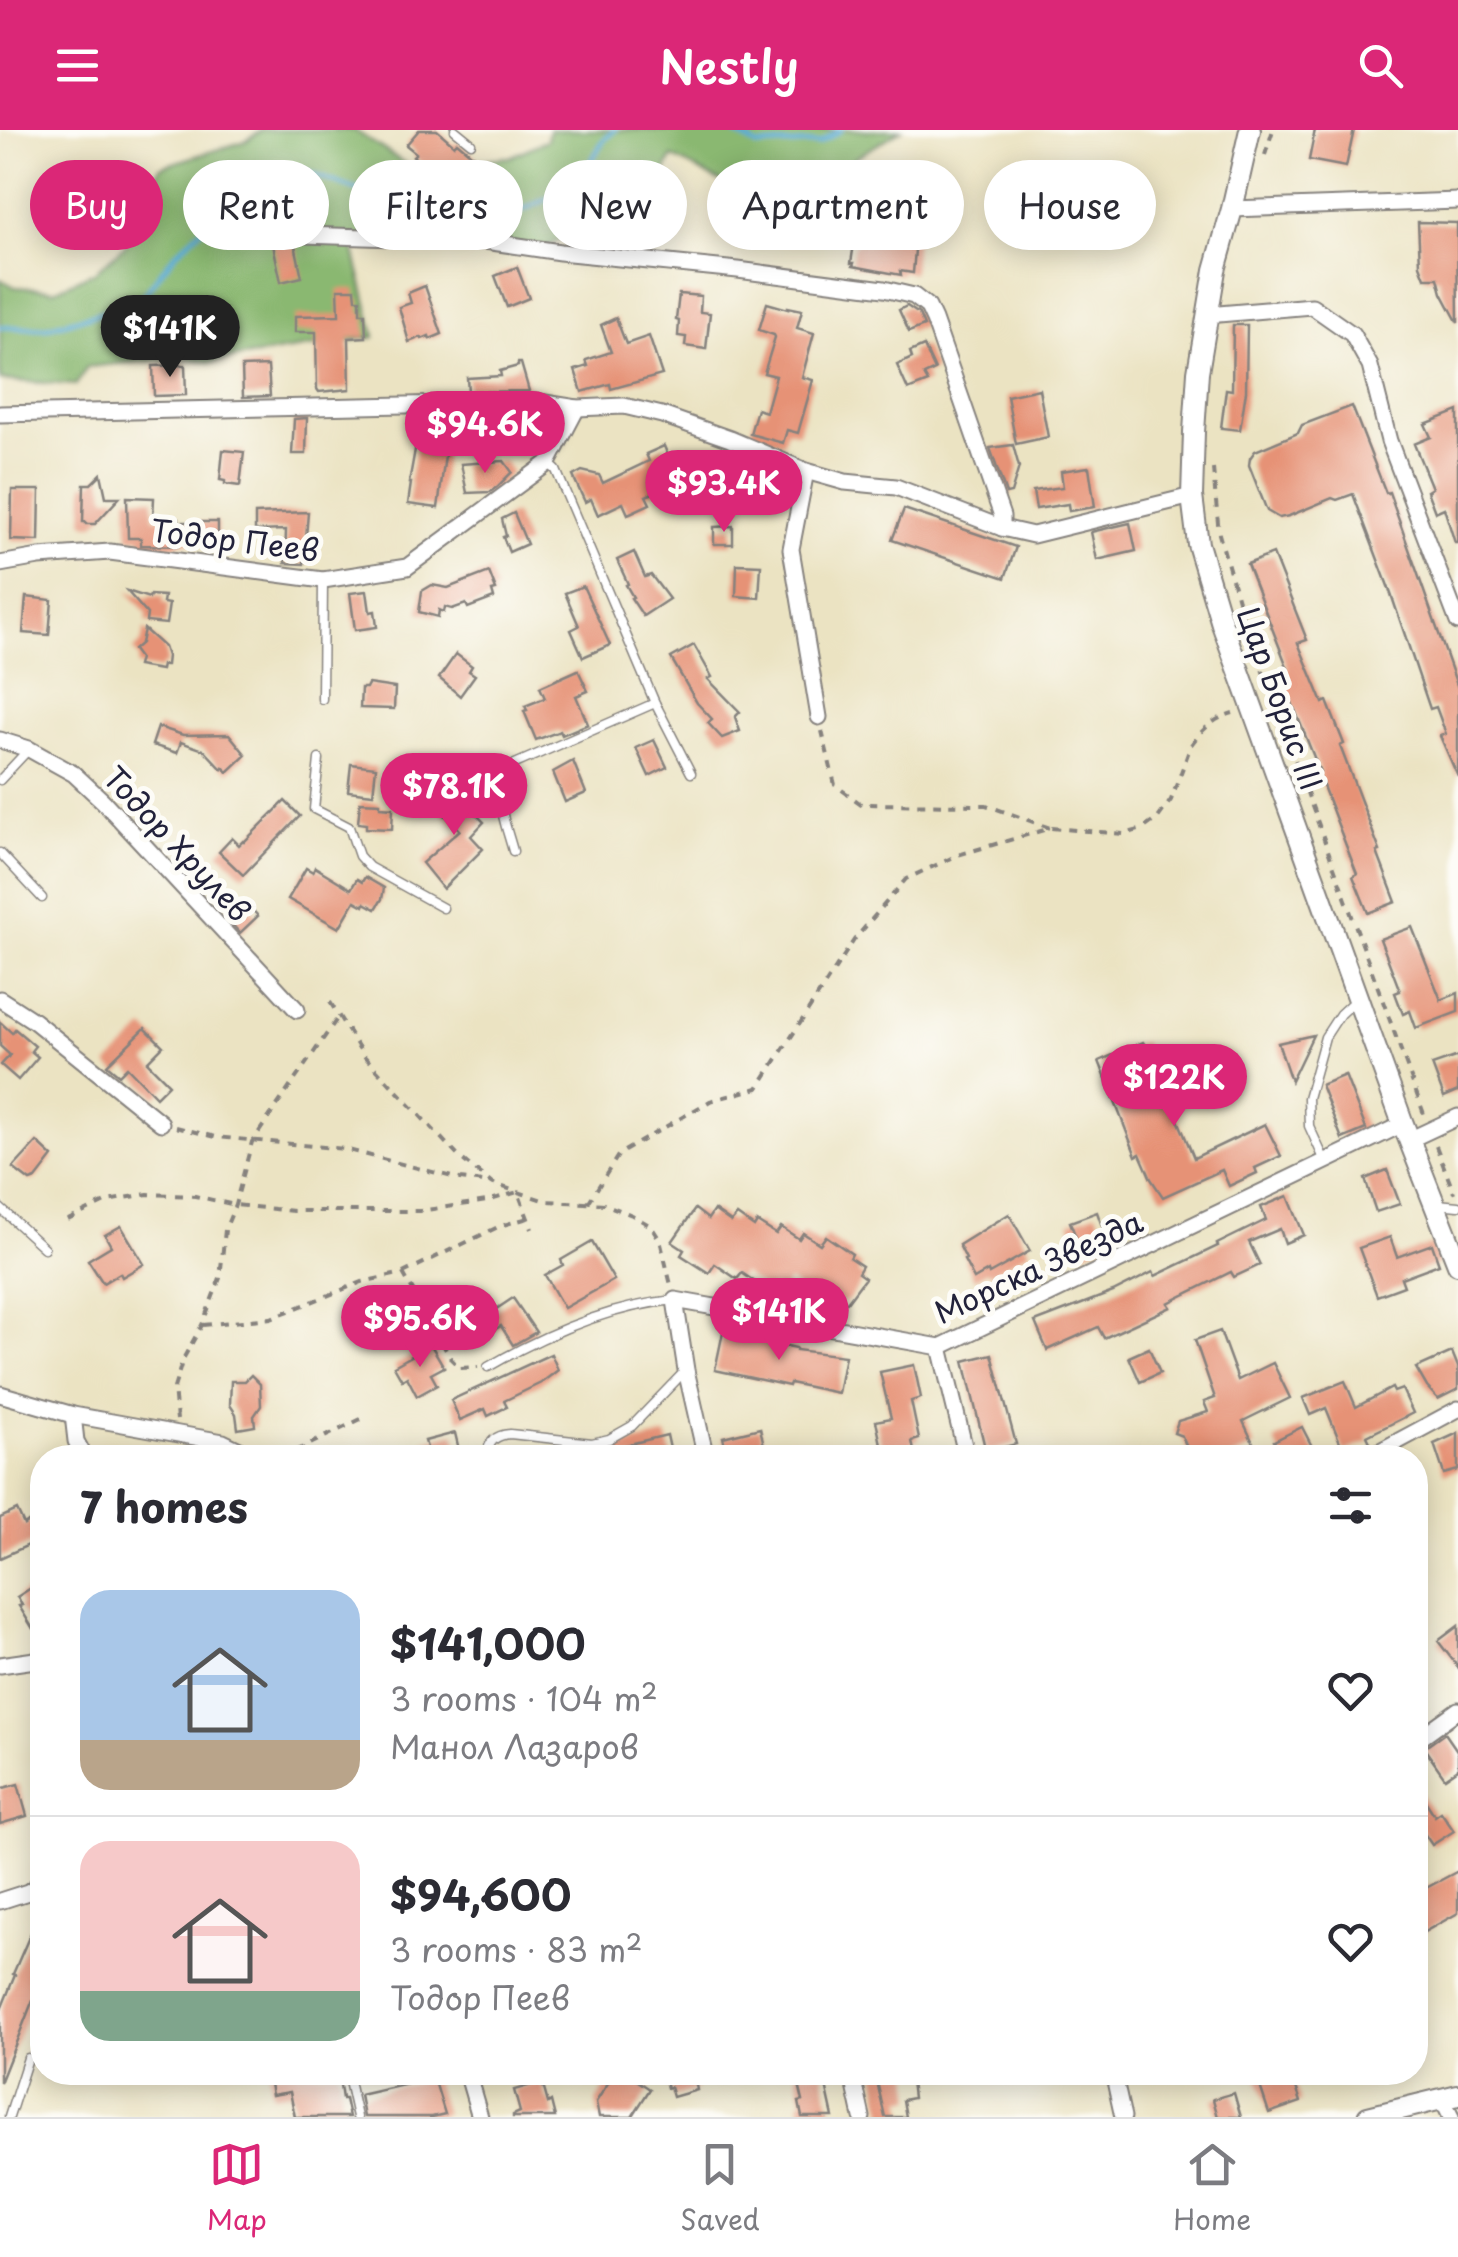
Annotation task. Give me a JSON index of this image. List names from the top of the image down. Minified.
{"streets":{"street":["Тодор Пеев","Цар Борис III","Тодор Хрулев","Морска Звезда"]},"crossings":[["Цар Борис III","Морска Звезда"]],"page":{"header":"Nestly","chip":["Buy","Rent","Filters","New","Apartment","House"],"price":["$141K","$94.6K","$93.4K","$78.1K","$122K","$141K","$95.6K"],"heading":"7 homes","list":[{"name":"$141,000","note":"3 rooms · 104 m² · Манол Лазаров"},{"name":"$94,600","note":"3 rooms · 83 m² · Тодор Пеев"}],"tabs":["Map","Saved","Home"]}}
